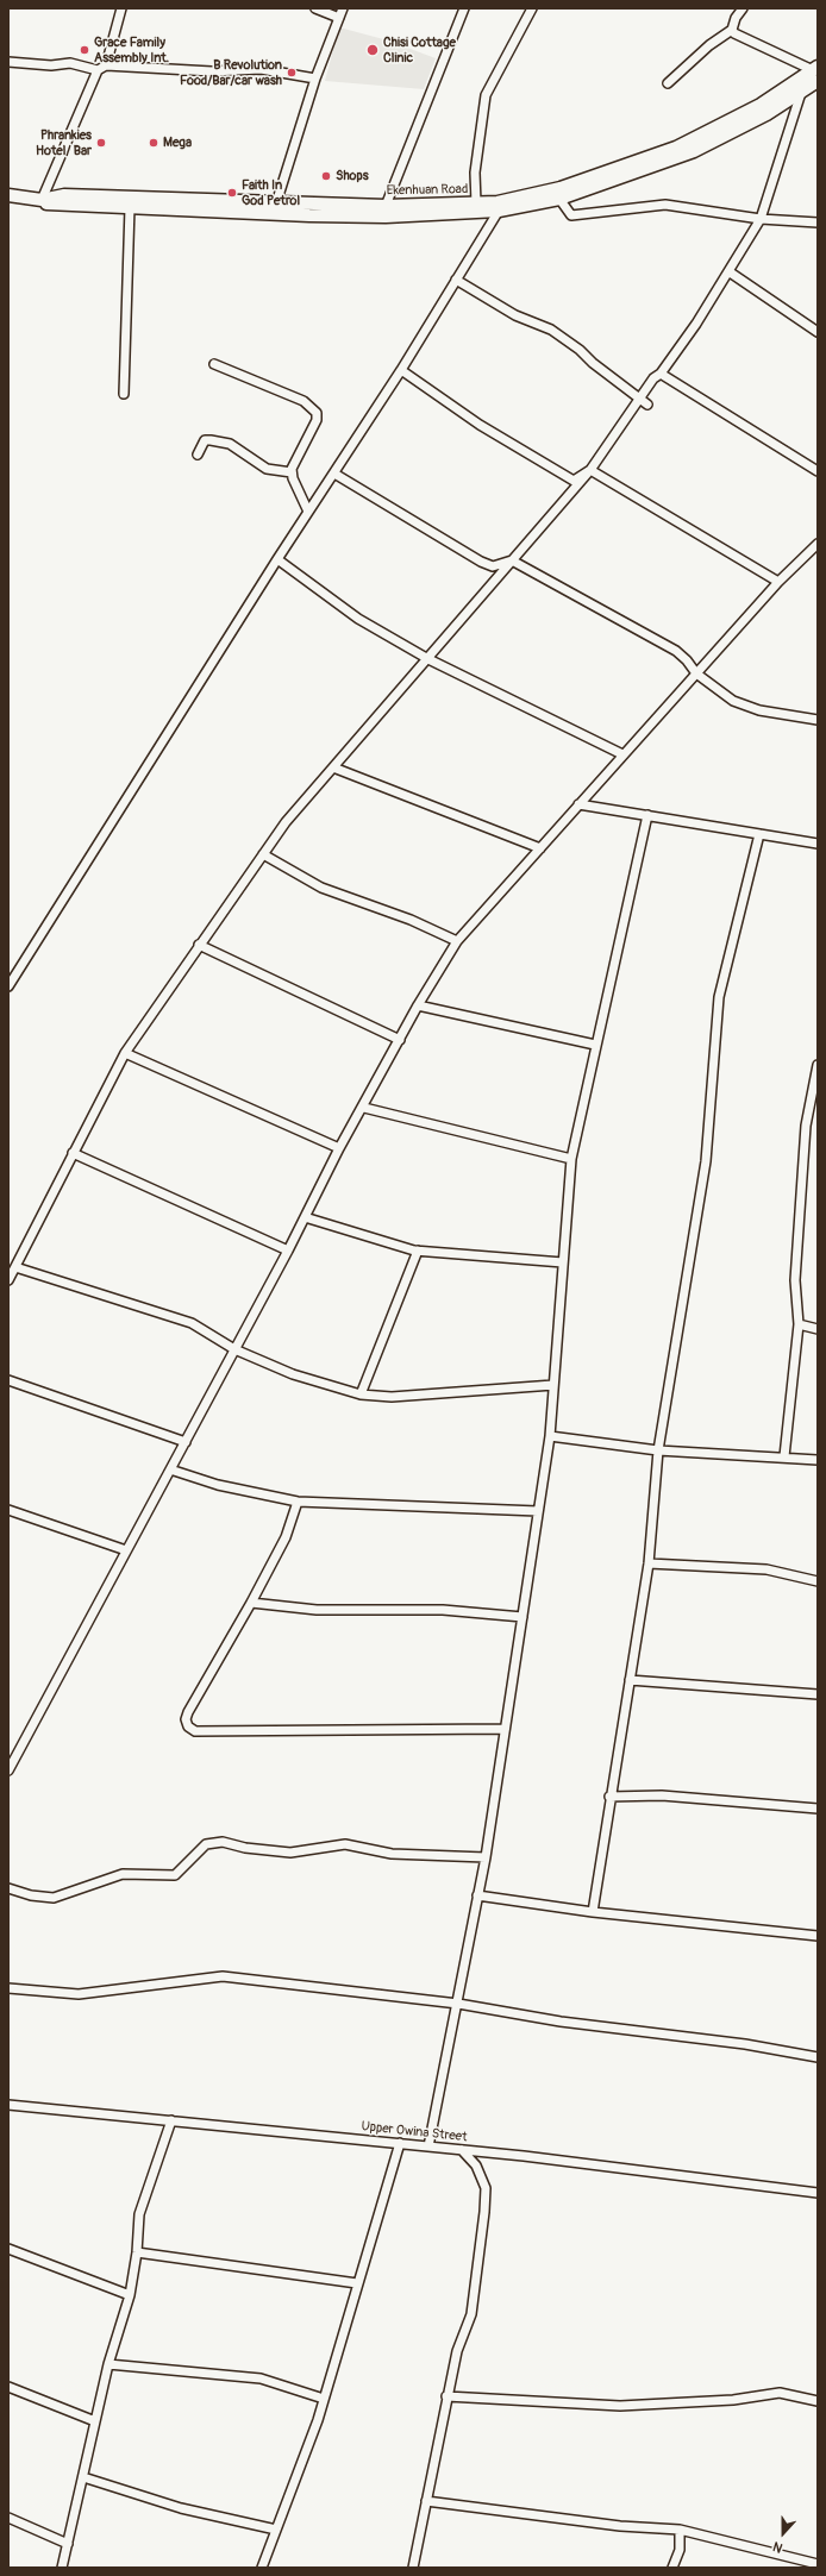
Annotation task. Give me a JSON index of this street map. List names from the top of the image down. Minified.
{"streets":{"main road":["Ekenhuan Road"],"street":["Upper Owina Street"]},"places":["Grace Family Assembly Int.","Chisi Cottage Clinic","B Revolution Food/Bar/car wash","Phrankies Hotel/ Bar","Mega","Shops","Faith In God Petrol"],"north":"bottom"}
